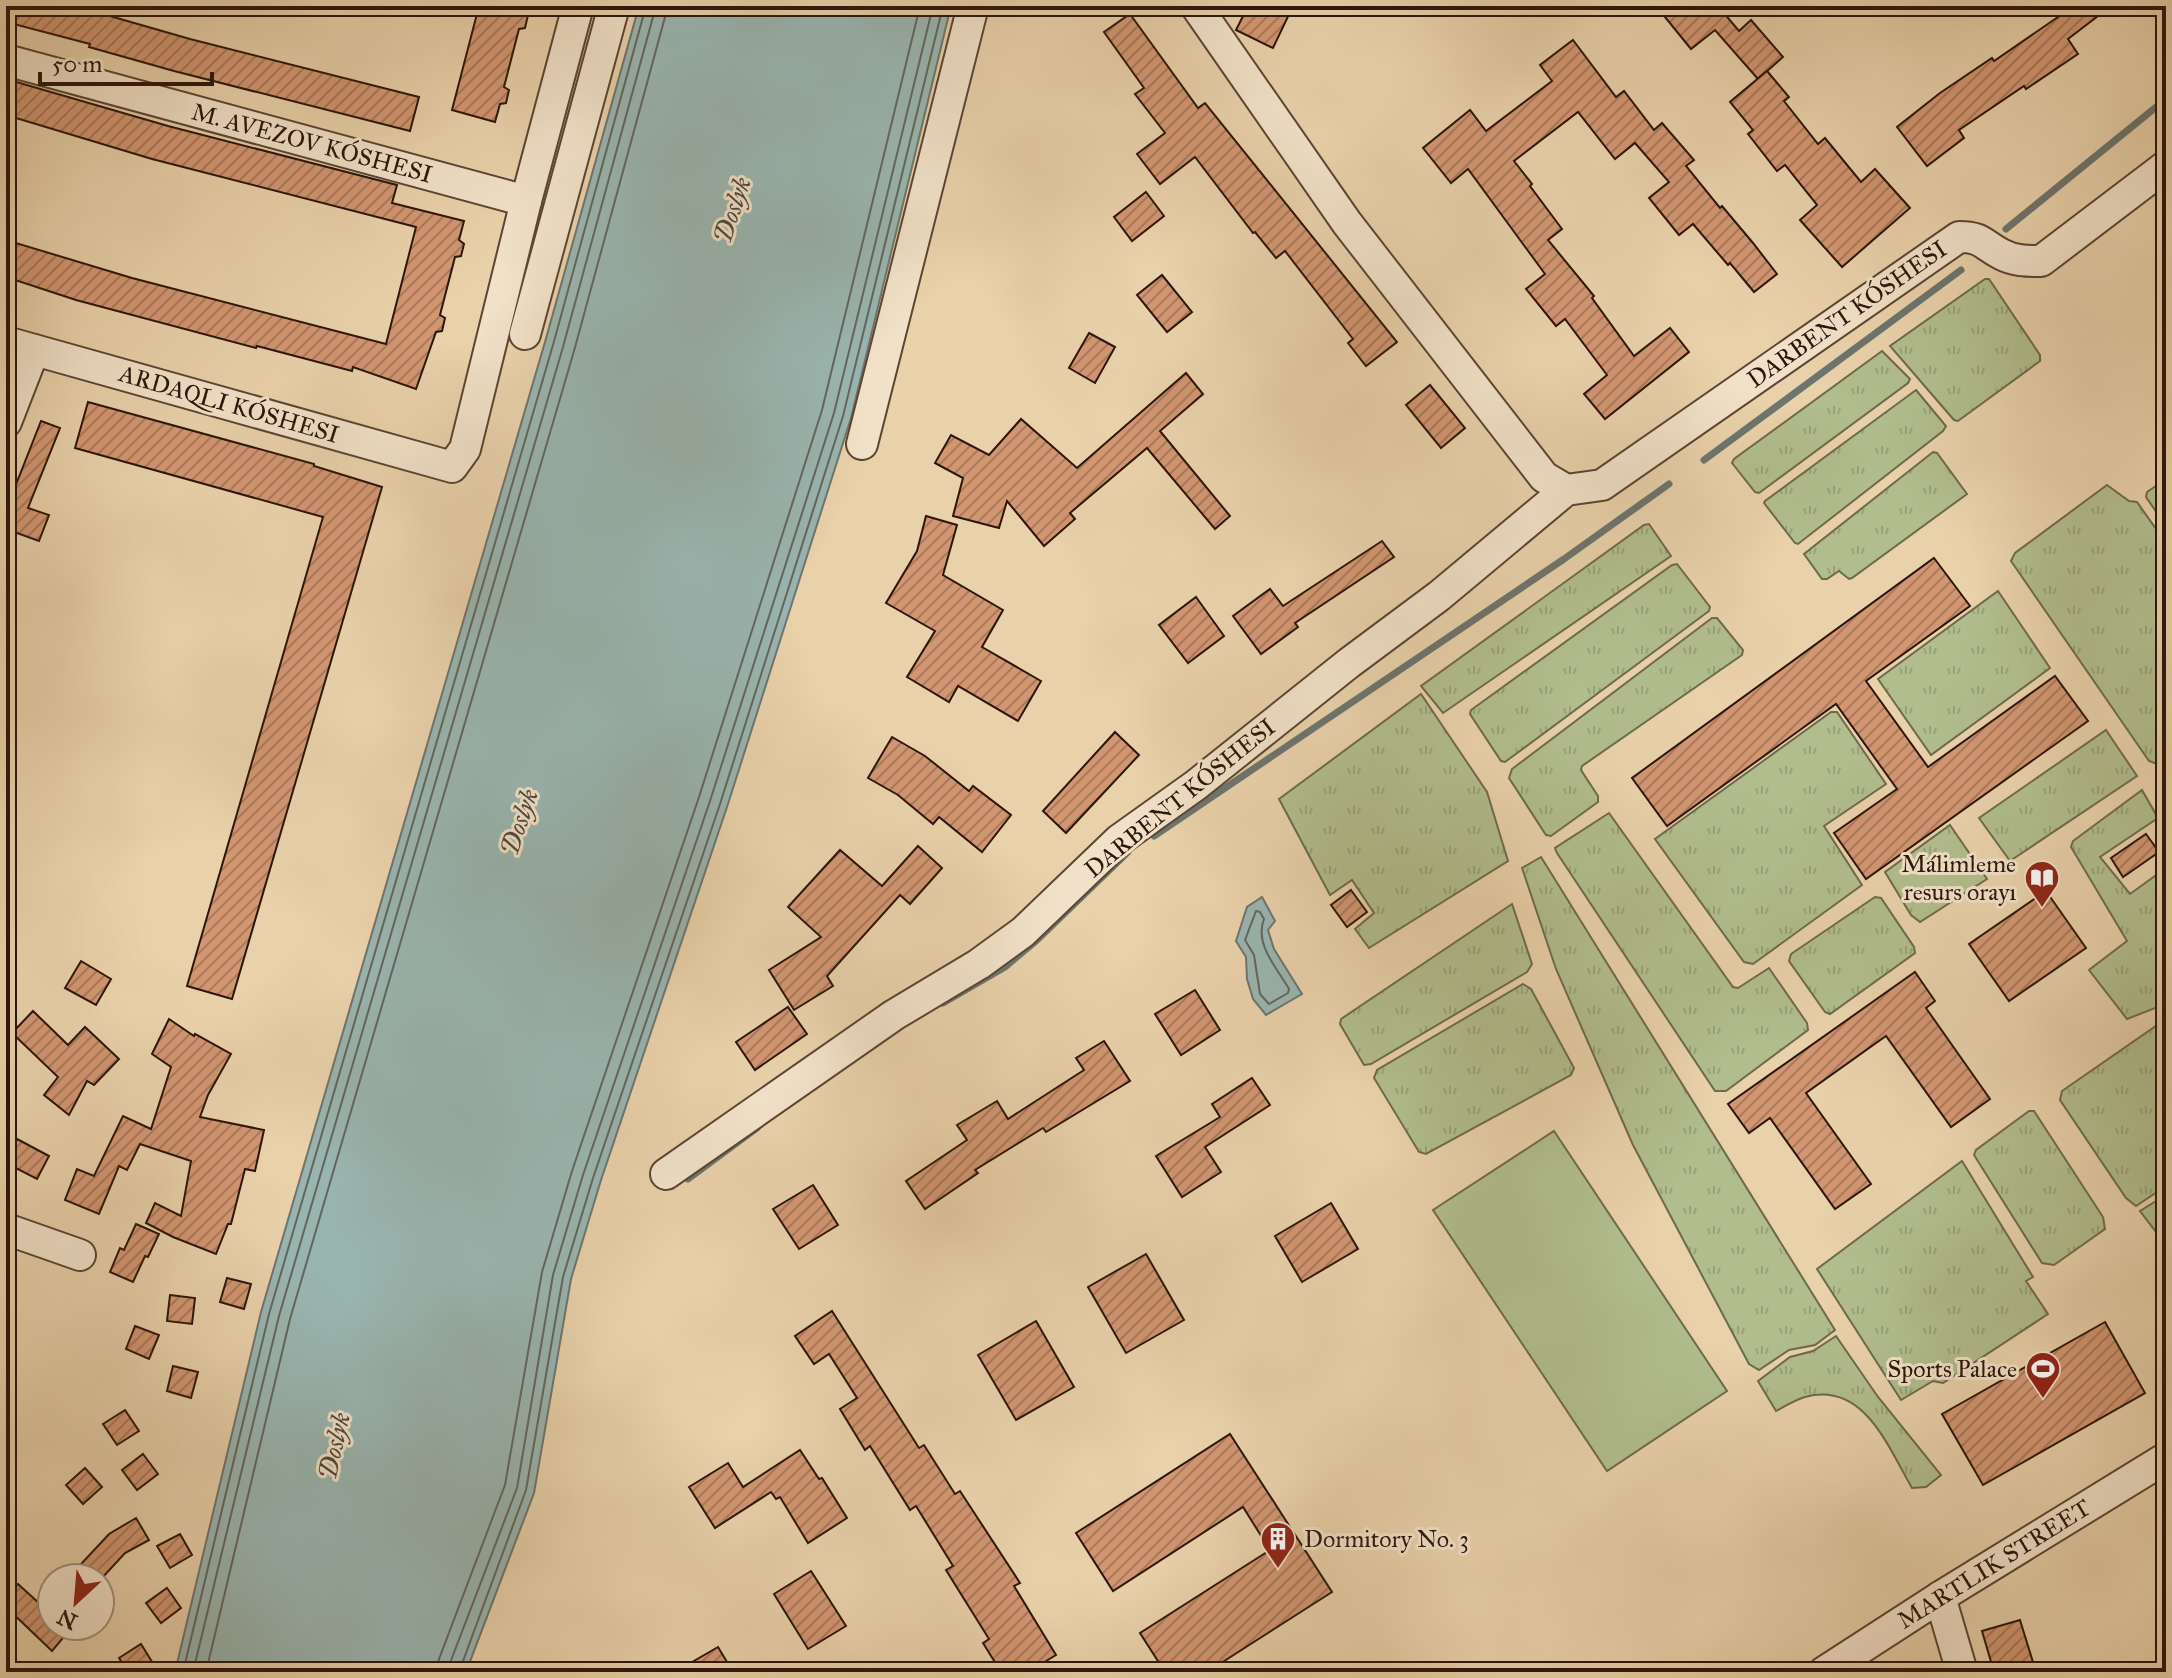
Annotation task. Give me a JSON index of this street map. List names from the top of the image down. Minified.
{"streets":{"street":["M. AVEZOV KÓSHESI","DARBENT KÓSHESI","MARTLIK STREET"]},"water":["Doslyk"],"places":{"library":["Málimleme resurs orayı"],"sports":["Sports Palace"],"building":["Dormitory No. 3"]},"scale_bar":"50 m","north":"bottom left"}
